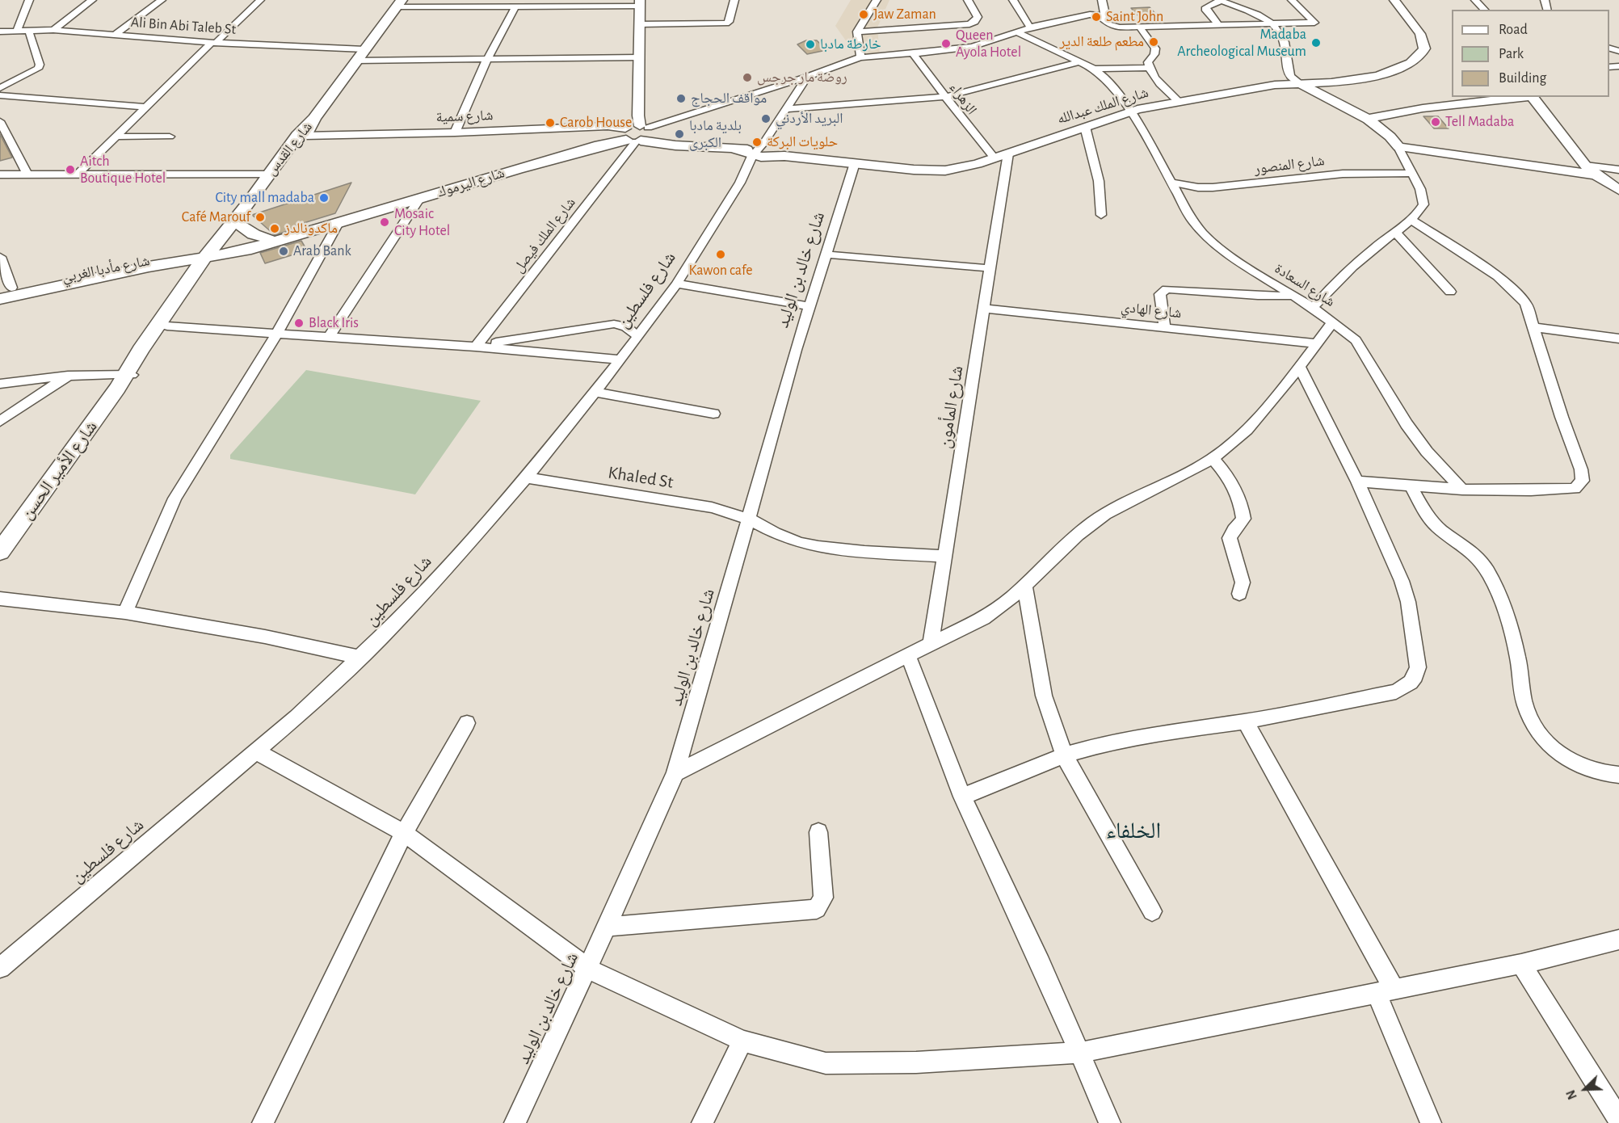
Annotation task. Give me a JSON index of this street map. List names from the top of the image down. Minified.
{"streets":{"main road":["شارع الملك عبدالله","شارع سمية","شارع القدس","شارع اليرموك","شارع مأدبا الغربي","شارع الأمير الحسن"],"street":["Ali Bin Abi Taleb St","الزهراء","شارع المنصور","شارع الملك فيصل","شارع خالد بن الوليد","شارع السعادة","شارع فلسطين","شارع الهادي","شارع المأمون","Khaled St"]},"crossings":[["Ali Bin Abi Taleb St","شارع القدس"],["الزهراء","شارع الملك عبدالله"],["شارع الملك عبدالله","شارع سمية"],["شارع الملك عبدالله","شارع اليرموك"],["شارع الملك عبدالله","شارع الملك فيصل"],["شارع الملك عبدالله","شارع خالد بن الوليد"],["شارع الملك عبدالله","شارع السعادة"],["شارع الملك عبدالله","شارع فلسطين"],["شارع الملك عبدالله","شارع المأمون"],["شارع سمية","شارع القدس"],["شارع سمية","شارع اليرموك"],["شارع سمية","شارع الملك فيصل"],["شارع القدس","شارع اليرموك"],["شارع القدس","شارع مأدبا الغربي"],["شارع القدس","شارع الأمير الحسن"],["شارع المنصور","شارع السعادة"],["شارع اليرموك","شارع الملك فيصل"],["شارع اليرموك","شارع مأدبا الغربي"],["شارع اليرموك","شارع الأمير الحسن"],["شارع مأدبا الغربي","شارع الأمير الحسن"],["شارع خالد بن الوليد","Khaled St"],["شارع فلسطين","Khaled St"],["شارع الهادي","شارع المأمون"],["شارع المأمون","Khaled St"]],"districts":["الخلفاء"],"places":["Jaw Zaman","Saint John","مطعم طلعة الدير","Madaba Archeological Museum","Queen Ayola Hotel","خارطة مادبا","روضة مار جرجس","مواقف الحجاج","البريد الأردني","Tell Madaba","Carob House","بلدية مادبا الكبرى","حلويات البركة","Aitch Boutique Hotel","City mall madaba","Café Marouf","Mosaic City Hotel","ماكدونالدز","Arab Bank","Kawon cafe","Black Iris"],"legend":["Road","Park","Building"],"north":"bottom left"}
